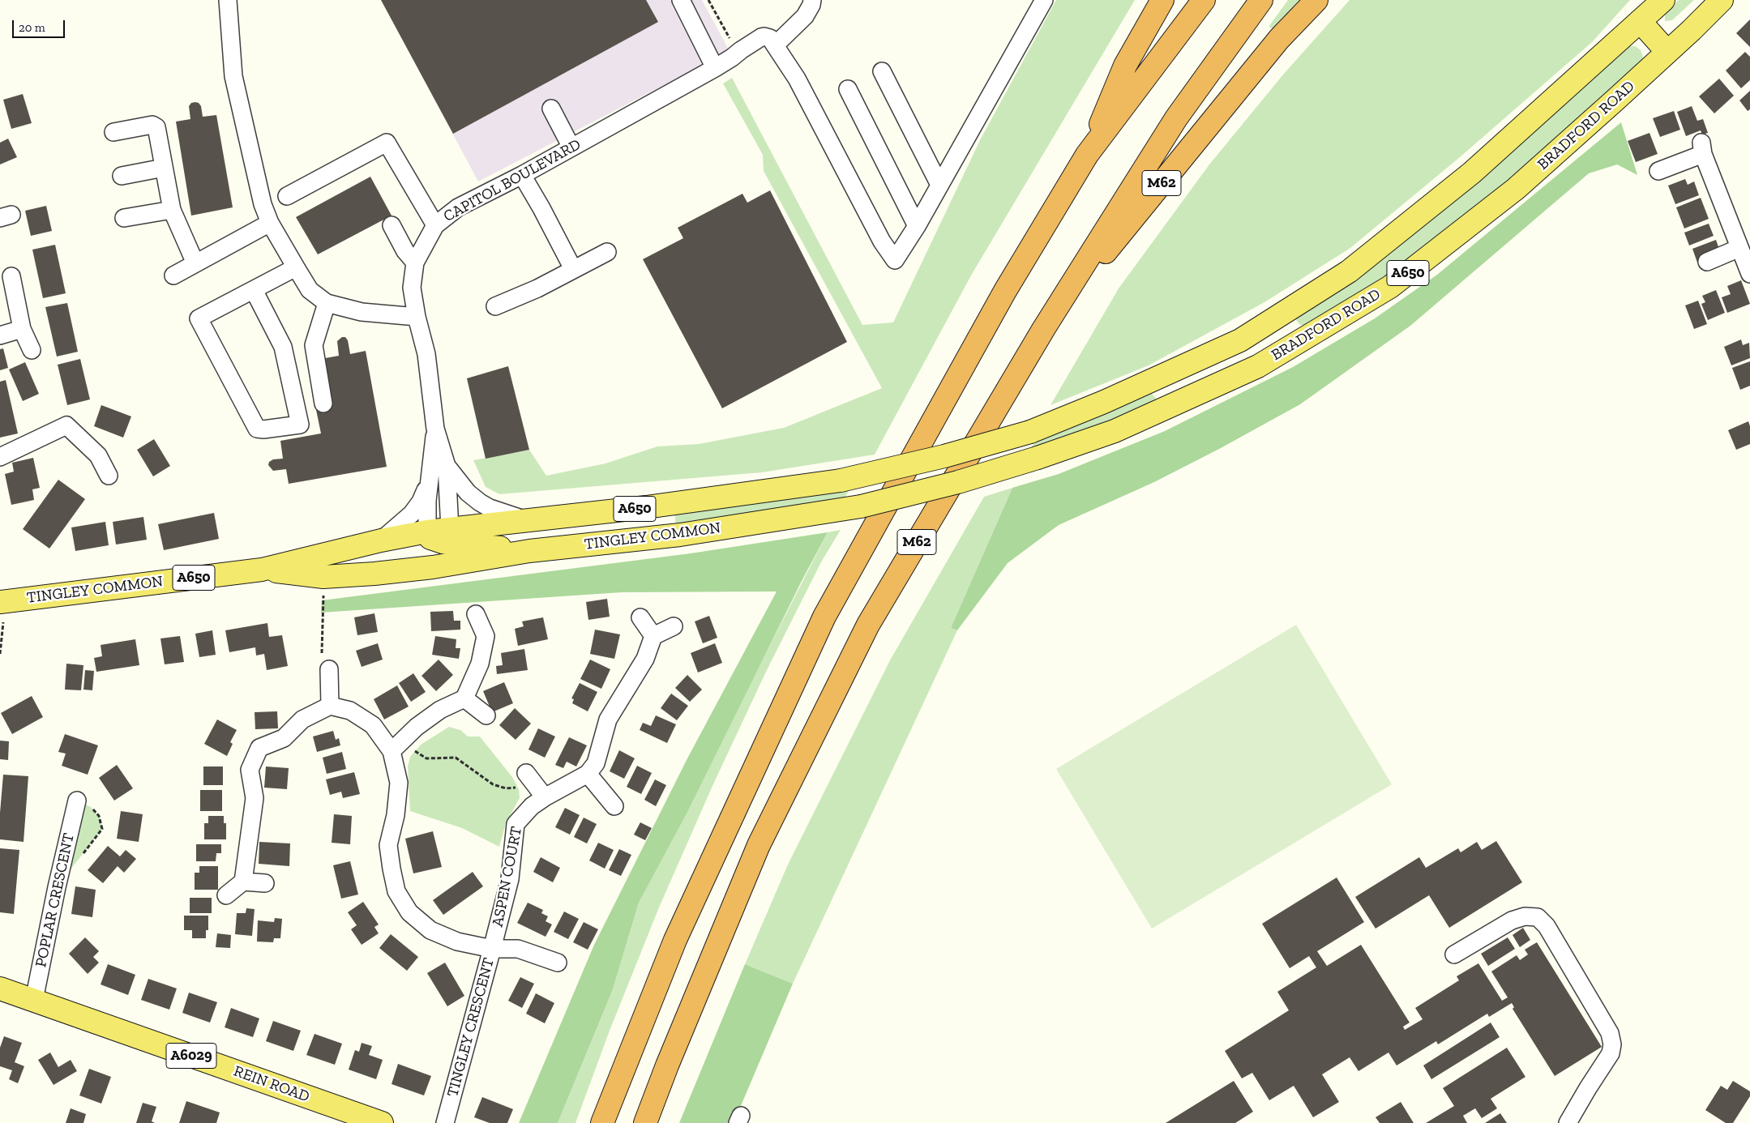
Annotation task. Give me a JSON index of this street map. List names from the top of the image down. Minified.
{"streets":{"highway":["M62"],"main road":["BRADFORD ROAD","A650","TINGLEY COMMON","A6029","REIN ROAD"],"street":["CAPITOL BOULEVARD","ASPEN COURT","POPLAR CRESCENT","TINGLEY CRESCENT"]},"crossings":[["BRADFORD ROAD","TINGLEY COMMON"],["CAPITOL BOULEVARD","TINGLEY COMMON"],["ASPEN COURT","TINGLEY CRESCENT"],["POPLAR CRESCENT","REIN ROAD"]],"scale_bar":"20 m"}
